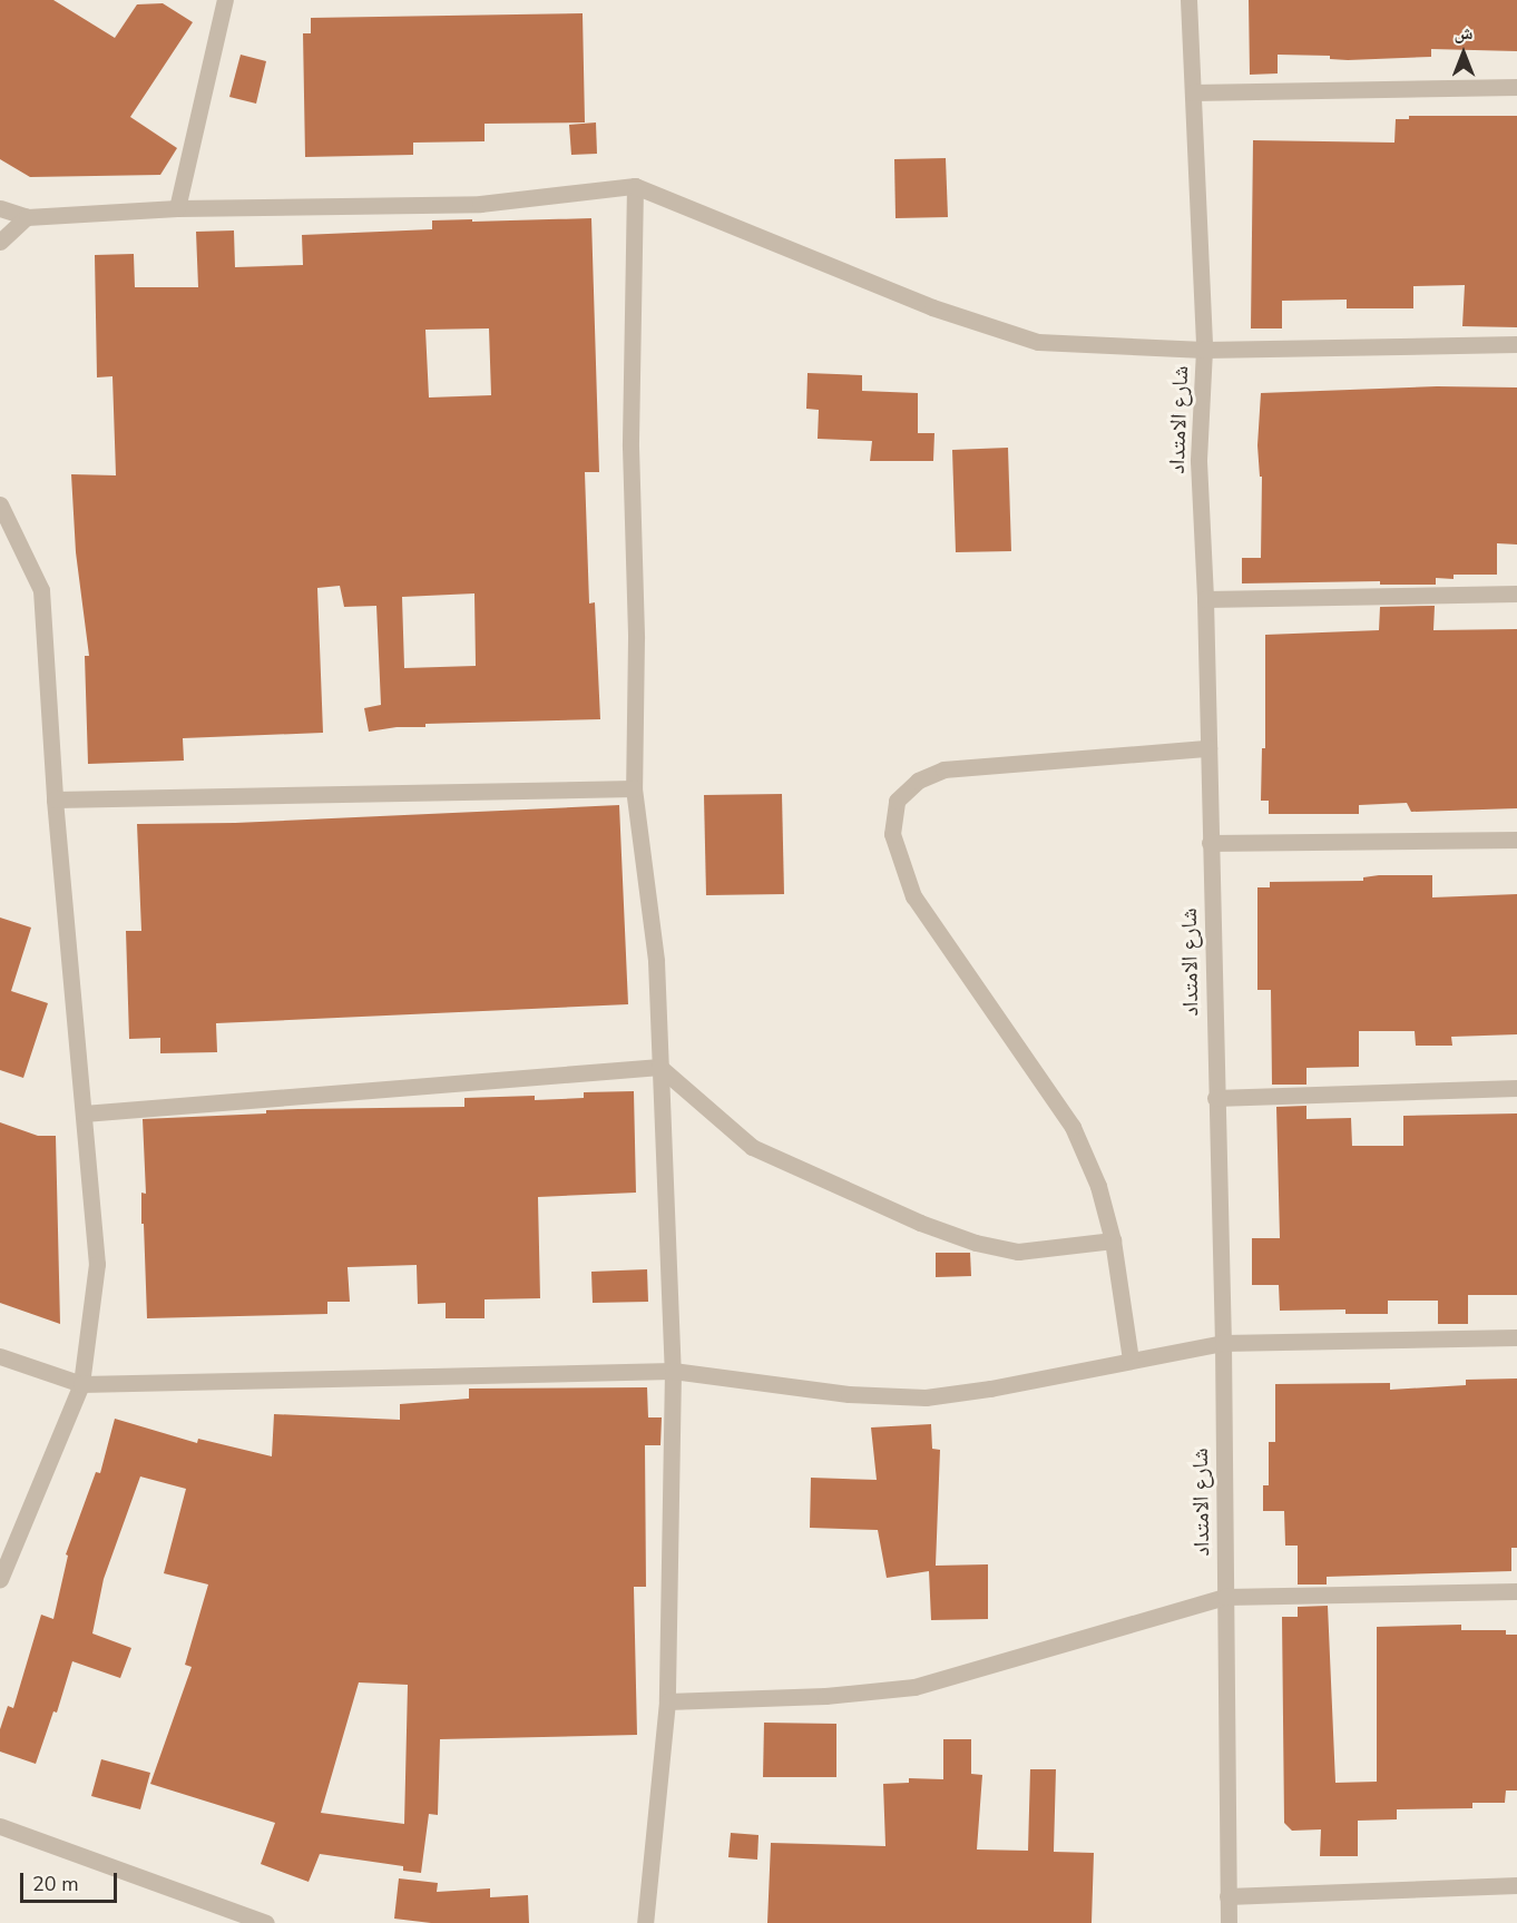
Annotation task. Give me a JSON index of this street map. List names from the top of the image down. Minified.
{"streets":{"street":["شارع الامتداد"]},"scale_bar":"20 m","north":"top"}
